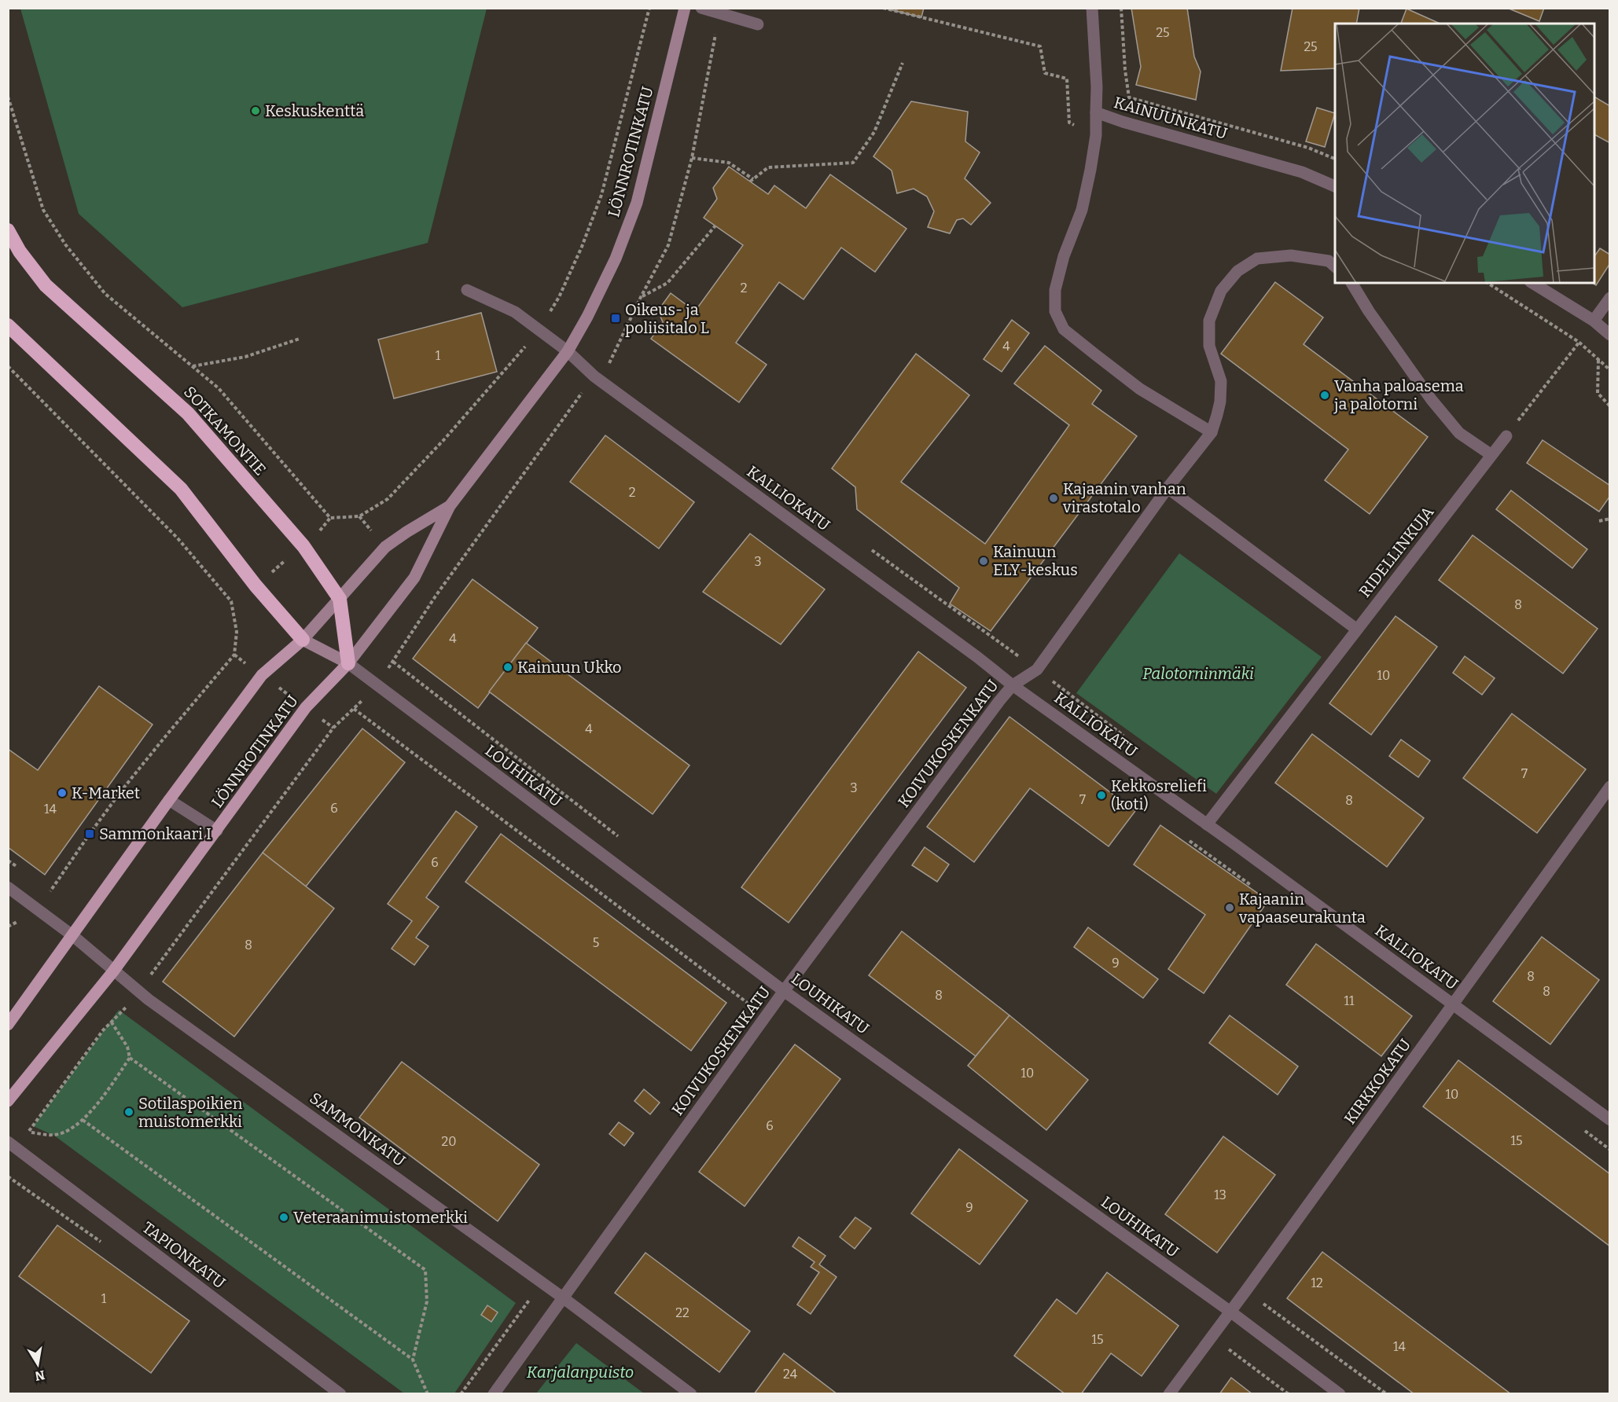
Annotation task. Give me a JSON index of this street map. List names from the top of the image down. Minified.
{"streets":{"highway":["SOTKAMONTIE"],"main road":["LÖNNROTINKATU"],"street":["KAINUUNKATU","KALLIOKATU","RIDELLINKUJA","KOIVUKOSKENKATU","LOUHIKATU","KIRKKOKATU","SAMMONKATU","TAPIONKATU"]},"crossings":[["LÖNNROTINKATU","SOTKAMONTIE"],["LÖNNROTINKATU","KALLIOKATU"],["LÖNNROTINKATU","LOUHIKATU"],["LÖNNROTINKATU","SAMMONKATU"],["SOTKAMONTIE","LOUHIKATU"],["KALLIOKATU","RIDELLINKUJA"],["KALLIOKATU","KOIVUKOSKENKATU"],["KALLIOKATU","KIRKKOKATU"],["KOIVUKOSKENKATU","LOUHIKATU"],["KOIVUKOSKENKATU","SAMMONKATU"],["LOUHIKATU","KIRKKOKATU"]],"parks":["Palotorninmäki","Karjalanpuisto"],"places":{"other":["Keskuskenttä","Vanha paloasema ja palotorni","Kajaanin vanhan virastotalo","Kainuun ELY-keskus","Kainuun Ukko","K-Market","Kekkosreliefi (koti)","Kajaanin vapaaseurakunta","Sotilaspoikien muistomerkki","Veteraanimuistomerkki"],"transit":["Oikeus- ja poliisitalo L","Sammonkaari I"]},"house_numbers":["25","25","2","4","1","2","3","8","4","10","4","7","3","7","8","6","14","6","5","8","9","8","8","8","11","10","10","6","15","20","13","9","12","1","22","15","14","24"],"north":"bottom"}
